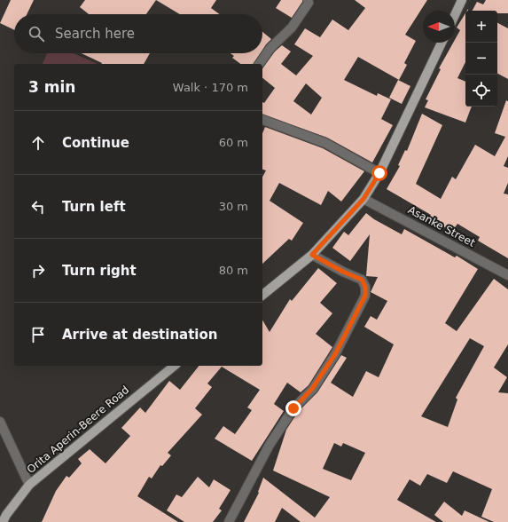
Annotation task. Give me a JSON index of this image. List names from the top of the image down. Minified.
{"streets":{"main road":["Orita Aperin-Beere Road"],"street":["Asanke Street"]},"north":"left","page":{"map_buttons":["+","−"],"search":"Search here","heading":["3 min","Walk · 170 m"],"list":[["Continue","60 m"],["Turn left","30 m"],["Turn right","80 m"],"Arrive at destination"]}}
